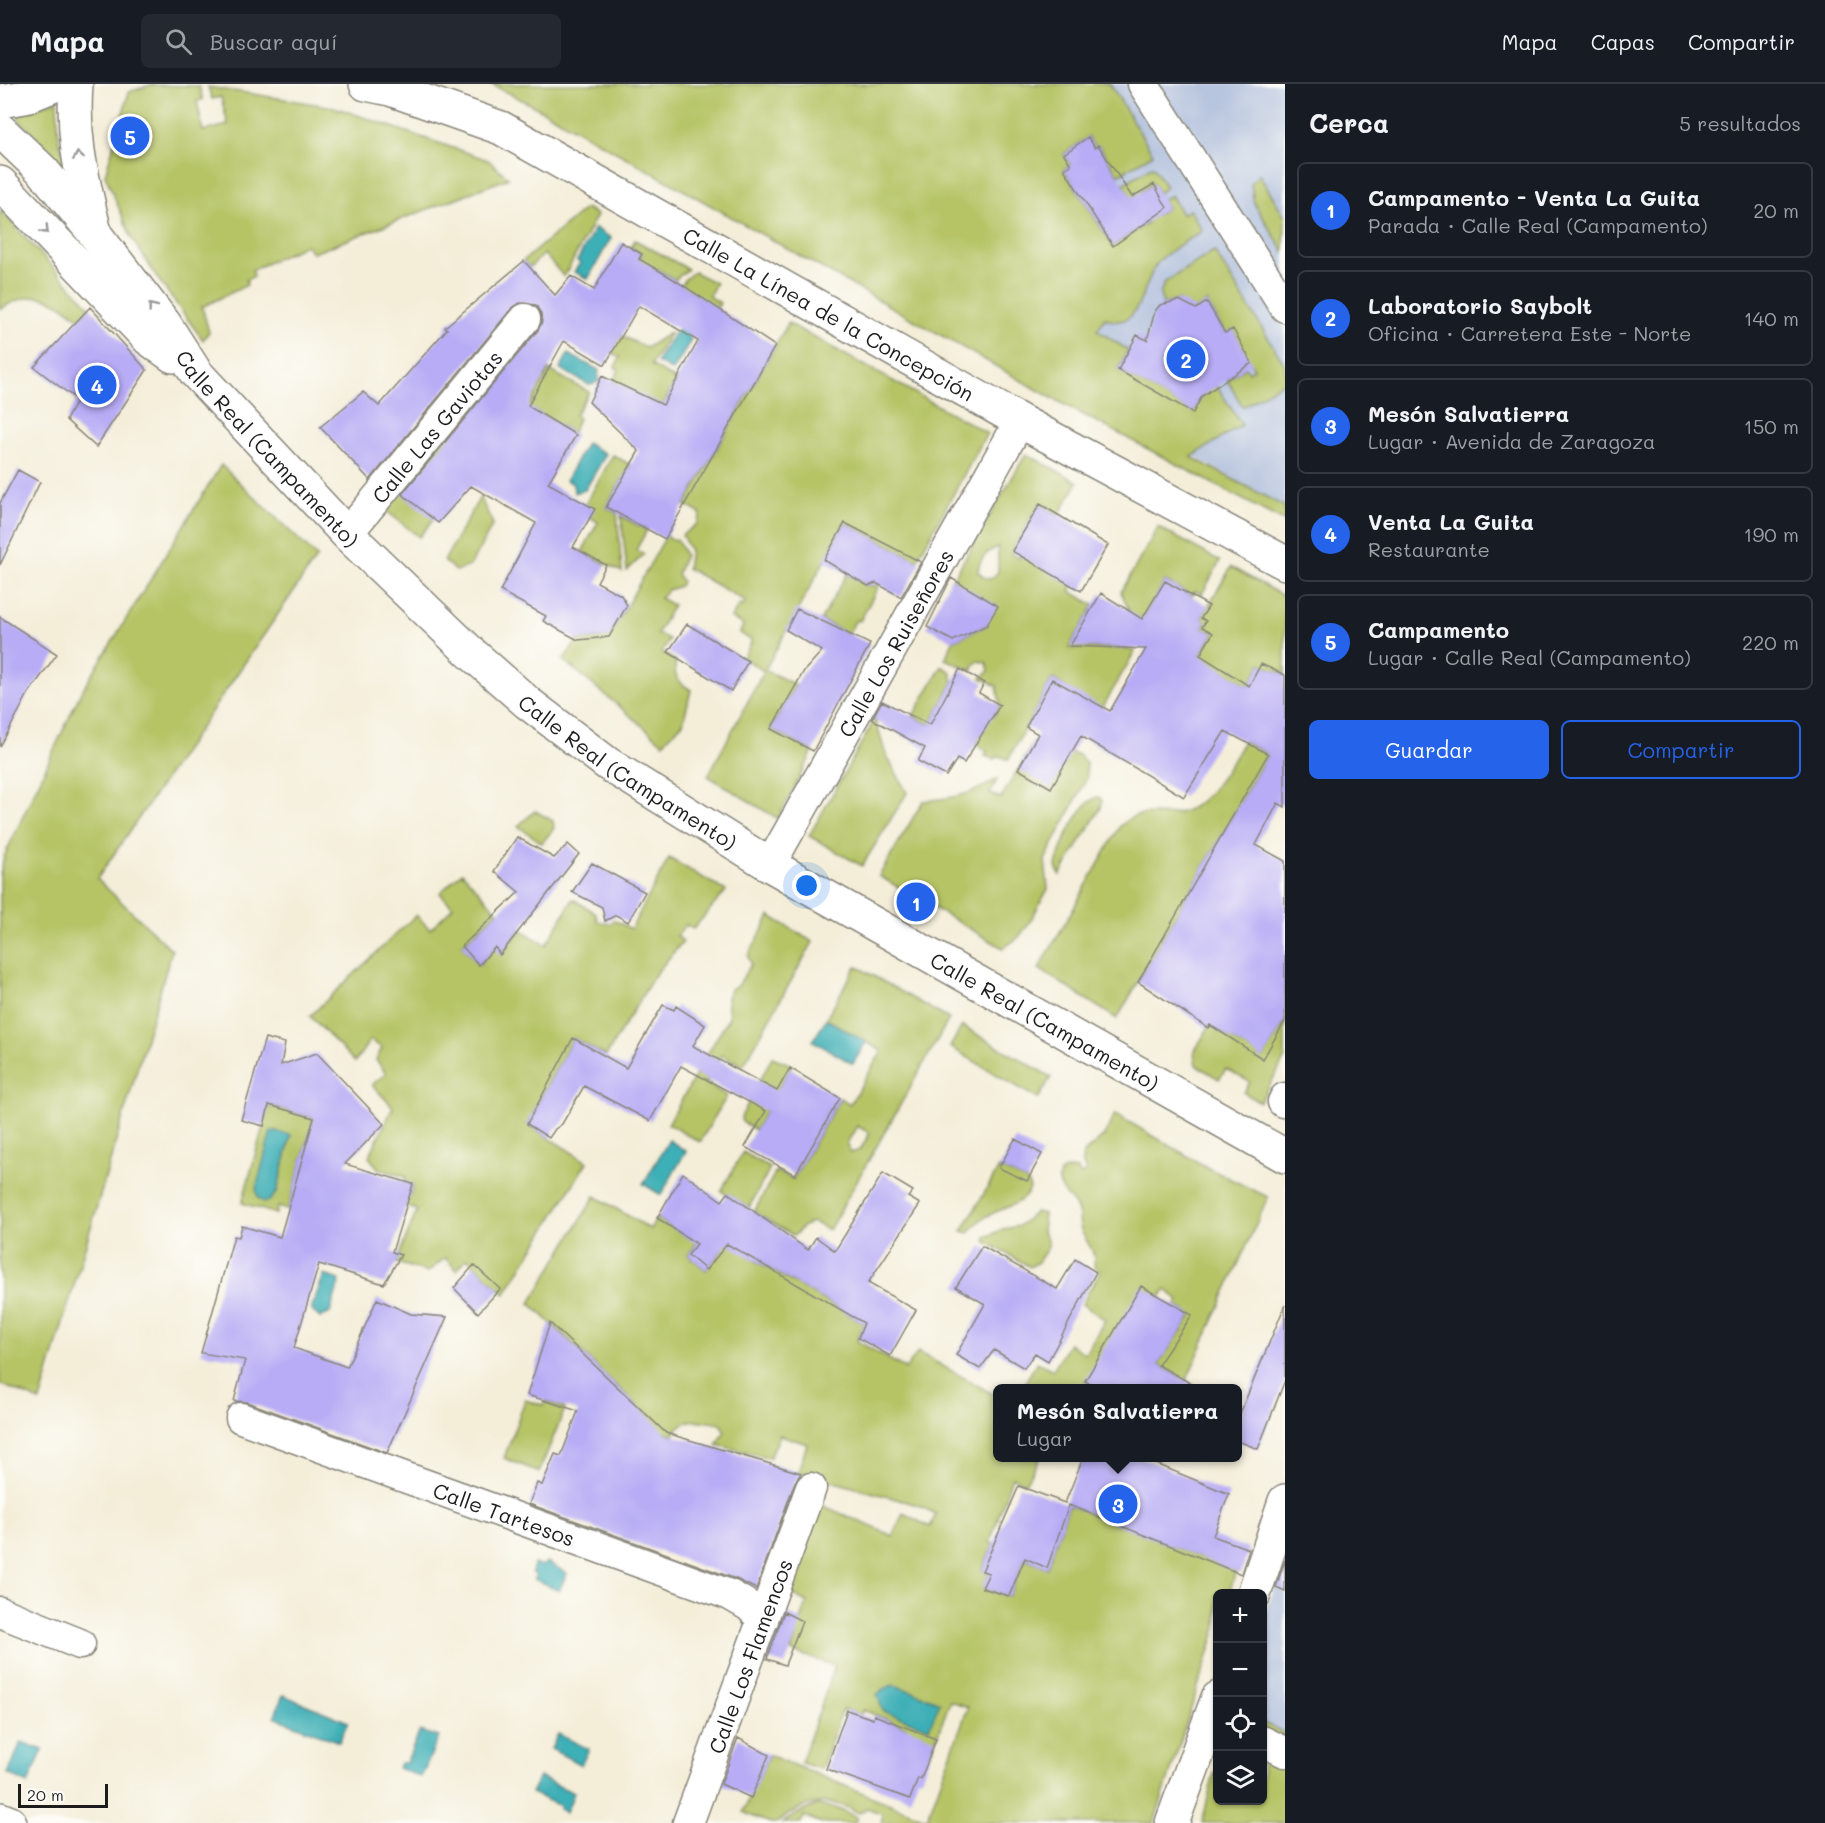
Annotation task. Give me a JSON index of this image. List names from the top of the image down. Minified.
{"streets":{"main road":["Calle La Línea de la Concepción","Calle Real (Campamento)"],"street":["Calle Las Gaviotas","Calle Los Ruiseñores","Calle Tartesos","Calle Los Flamencos"]},"crossings":[["Calle La Línea de la Concepción","Calle Los Ruiseñores"],["Calle Las Gaviotas","Calle Real (Campamento)"],["Calle Real (Campamento)","Calle Los Ruiseñores"],["Calle Tartesos","Calle Los Flamencos"]],"scale_bar":"20 m","page":{"header":"Mapa","search":"Buscar aquí","nav":["Mapa","Capas","Compartir"],"heading":["Cerca","5 resultados"],"pins":["5","2","4","1","3"],"list":[{"mark":"1","name":"Campamento - Venta La Guita","note":"Parada · Calle Real (Campamento)","value":"20 m"},{"mark":"2","name":"Laboratorio Saybolt","note":"Oficina · Carretera Este - Norte","value":"140 m"},{"mark":"3","name":"Mesón Salvatierra","note":"Lugar · Avenida de Zaragoza","value":"150 m"},{"mark":"4","name":"Venta La Guita","note":"Restaurante","value":"190 m"},{"mark":"5","name":"Campamento","note":"Lugar · Calle Real (Campamento)","value":"220 m"}],"buttons":["Guardar","Compartir"],"popup":["Mesón Salvatierra","Lugar"],"map_buttons":["+","−"],"scale":"20 m"}}
